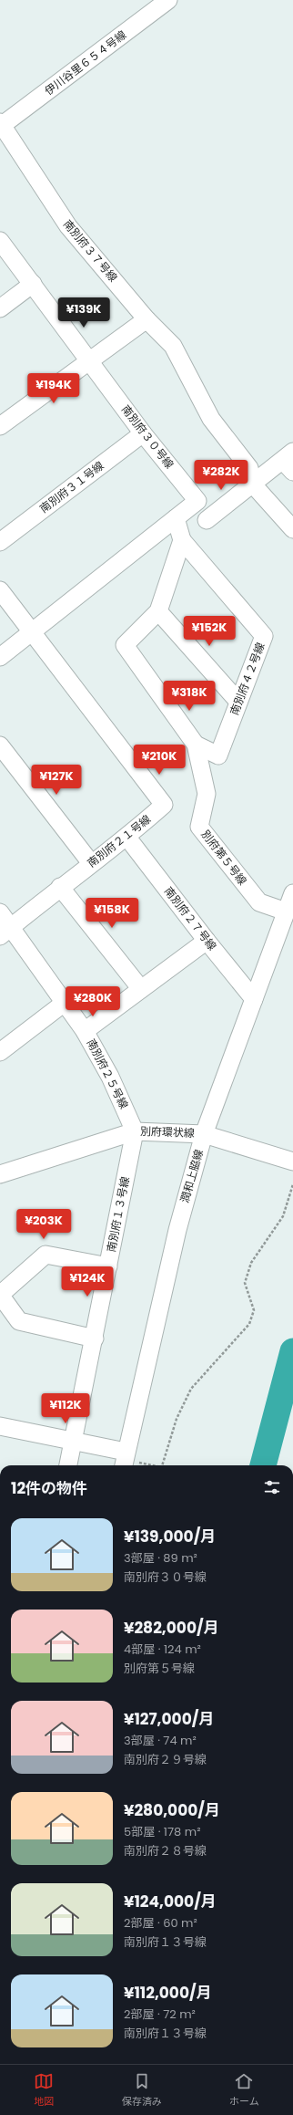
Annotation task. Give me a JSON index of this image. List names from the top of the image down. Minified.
{"streets":{"street":["伊川谷里６５４号線","南別府３７号線","南別府３０号線","南別府３１号線","南別府４２号線","南別府２１号線","別府第５号線","南別府２７号線","南別府２５号線","別府環状線","潤和上脇線","南別府１３号線"]},"crossings":[["伊川谷里６５４号線","南別府３７号線"],["南別府３０号線","南別府３１号線"],["南別府３０号線","南別府２１号線"],["南別府４２号線","別府第５号線"],["南別府２１号線","南別府２７号線"],["南別府２１号線","南別府２５号線"],["別府第５号線","潤和上脇線"],["南別府２７号線","潤和上脇線"],["南別府２５号線","別府環状線"],["南別府２５号線","南別府１３号線"],["別府環状線","潤和上脇線"],["別府環状線","南別府１３号線"]],"page":{"price":["¥139K","¥194K","¥282K","¥152K","¥318K","¥210K","¥127K","¥158K","¥280K","¥203K","¥124K","¥112K"],"heading":"12件の物件","list":[{"name":"¥139,000/月","note":"3部屋 · 89 m² · 南別府３０号線"},{"name":"¥282,000/月","note":"4部屋 · 124 m² · 別府第５号線"},{"name":"¥127,000/月","note":"3部屋 · 74 m² · 南別府２９号線"},{"name":"¥280,000/月","note":"5部屋 · 178 m² · 南別府２８号線"},{"name":"¥124,000/月","note":"2部屋 · 60 m² · 南別府１３号線"},{"name":"¥112,000/月","note":"2部屋 · 72 m² · 南別府１３号線"}],"tabs":["地図","保存済み","ホーム"]}}
